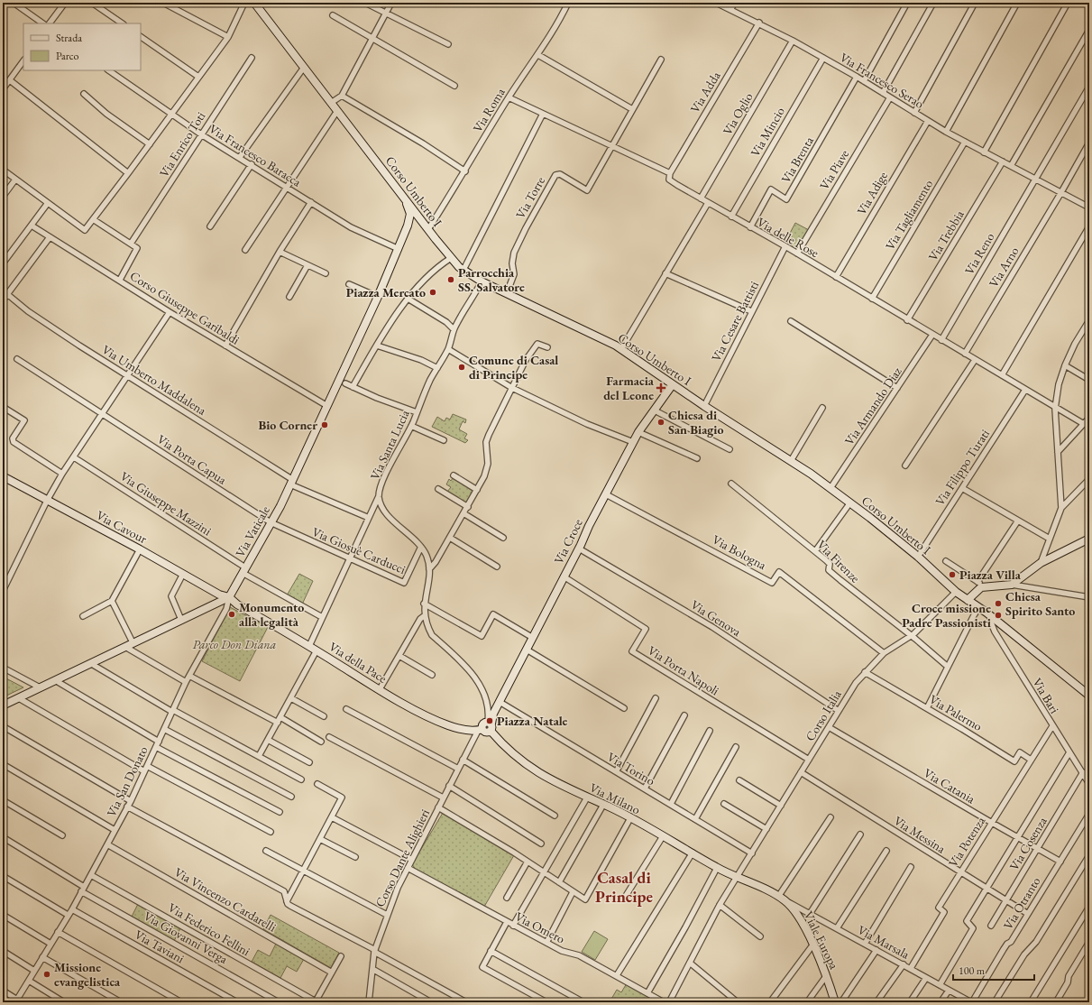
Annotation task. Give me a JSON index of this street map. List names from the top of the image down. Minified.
{"streets":{"street":["Via Francesco Serao","Via Adda","Via Roma","Via Oglio","Via Mincio","Via Enrico Toti","Via Francesco Baracca","Via Brenta","Via Piave","Corso Umberto I","Via Adige","Via Torre","Via Tagliamento","Via Trebbia","Via delle Rose","Via Reno","Via Arno","Corso Giuseppe Garibaldi","Via Cesare Battisti","Via Umberto Maddalena","Via Armando Diaz","Via Santa Lucia","Via Porta Capua","Via Filippo Turati","Via Giuseppe Mazzini","Via Cavour","Via Vaticale","Via Croce","Via Giosuè Carducci","Via Bologna","Via Firenze","Via Genova","Via della Pace","Via Porta Napoli","Via Bari","Via Palermo","Corso Italia","Via Torino","Via San Donato","Via Catania","Via Milano","Via Messina","Via Potenza","Via Cosenza","Corso Dante Alighieri","Via Vincenzo Cardarelli","Via Otranto","Via Omero","Via Federico Fellini","Via Giovanni Verga","Viale Europa","Via Marsala","Via Taviani"]},"crossings":[["Via Francesco Serao","Via Adda"],["Via Francesco Serao","Via Oglio"],["Via Francesco Serao","Via Mincio"],["Via Francesco Serao","Via Brenta"],["Via Francesco Serao","Via Piave"],["Via Francesco Serao","Via Adige"],["Via Francesco Serao","Via Tagliamento"],["Via Francesco Serao","Via Trebbia"],["Via Francesco Serao","Via Reno"],["Via Francesco Serao","Via Arno"],["Via Adda","Via delle Rose"],["Via Roma","Corso Umberto I"],["Via Roma","Via delle Rose"],["Via Roma","Via Vaticale"],["Via Oglio","Via delle Rose"],["Via Mincio","Via delle Rose"],["Via Enrico Toti","Via Francesco Baracca"],["Via Francesco Baracca","Via Vaticale"],["Via Brenta","Via delle Rose"],["Via Piave","Via delle Rose"],["Corso Umberto I","Via Torre"],["Corso Umberto I","Via Cesare Battisti"],["Corso Umberto I","Via Armando Diaz"],["Corso Umberto I","Via Santa Lucia"],["Corso Umberto I","Via Filippo Turati"],["Corso Umberto I","Via Vaticale"],["Corso Umberto I","Via Croce"],["Corso Umberto I","Via Bari"],["Corso Umberto I","Corso Italia"],["Via Adige","Via delle Rose"],["Via Torre","Via delle Rose"],["Via Tagliamento","Via delle Rose"],["Via Trebbia","Via delle Rose"],["Via delle Rose","Via Reno"],["Via delle Rose","Via Arno"],["Via delle Rose","Via Cesare Battisti"],["Via delle Rose","Via Armando Diaz"],["Via delle Rose","Via Filippo Turati"],["Corso Giuseppe Garibaldi","Via Vaticale"],["Via Umberto Maddalena","Via Vaticale"],["Via Santa Lucia","Via Croce"],["Via Santa Lucia","Via Giosuè Carducci"],["Via Santa Lucia","Via Milano"],["Via Porta Capua","Via Vaticale"],["Via Porta Capua","Via Giosuè Carducci"],["Via Giuseppe Mazzini","Via Vaticale"],["Via Cavour","Via Vaticale"],["Via Cavour","Via della Pace"],["Via Cavour","Via San Donato"],["Via Vaticale","Via Giosuè Carducci"],["Via Vaticale","Via della Pace"],["Via Vaticale","Via San Donato"],["Via Croce","Via Bologna"],["Via Croce","Via Genova"],["Via Croce","Via Porta Napoli"],["Via Croce","Via Torino"],["Via Croce","Via Milano"],["Via Bologna","Corso Italia"],["Via Firenze","Corso Italia"],["Via Genova","Corso Italia"],["Via della Pace","Via San Donato"],["Via della Pace","Corso Dante Alighieri"],["Via Porta Napoli","Corso Italia"],["Via Bari","Via Potenza"],["Via Bari","Via Cosenza"],["Via Palermo","Corso Italia"],["Via Palermo","Via Potenza"],["Corso Italia","Via Torino"],["Corso Italia","Via Catania"],["Corso Italia","Via Milano"],["Corso Italia","Via Messina"],["Corso Italia","Viale Europa"],["Via San Donato","Via Vincenzo Cardarelli"],["Via San Donato","Via Federico Fellini"],["Via San Donato","Via Giovanni Verga"],["Via San Donato","Via Taviani"],["Via Catania","Via Potenza"],["Via Catania","Via Cosenza"],["Via Catania","Via Otranto"],["Via Milano","Viale Europa"],["Via Messina","Via Potenza"],["Via Messina","Via Cosenza"],["Via Messina","Via Otranto"],["Via Potenza","Via Marsala"],["Corso Dante Alighieri","Via Omero"],["Via Otranto","Via Marsala"],["Viale Europa","Via Marsala"]],"districts":["Casal di Principe"],"parks":["Parco Don Diana"],"places":{"other":["Parrocchia SS. Salvatore","Piazza Mercato","Comune di Casal di Principe","Chiesa di San Biagio","Bio Corner","Piazza Villa","Chiesa Spirito Santo","Monumento alla legalità","Croce missione Padre Passionisti","Piazza Natale","Missione evangelistica"],"health":["Farmacia del Leone"]},"legend":["Strada","Parco"],"scale_bar":"100 m"}
